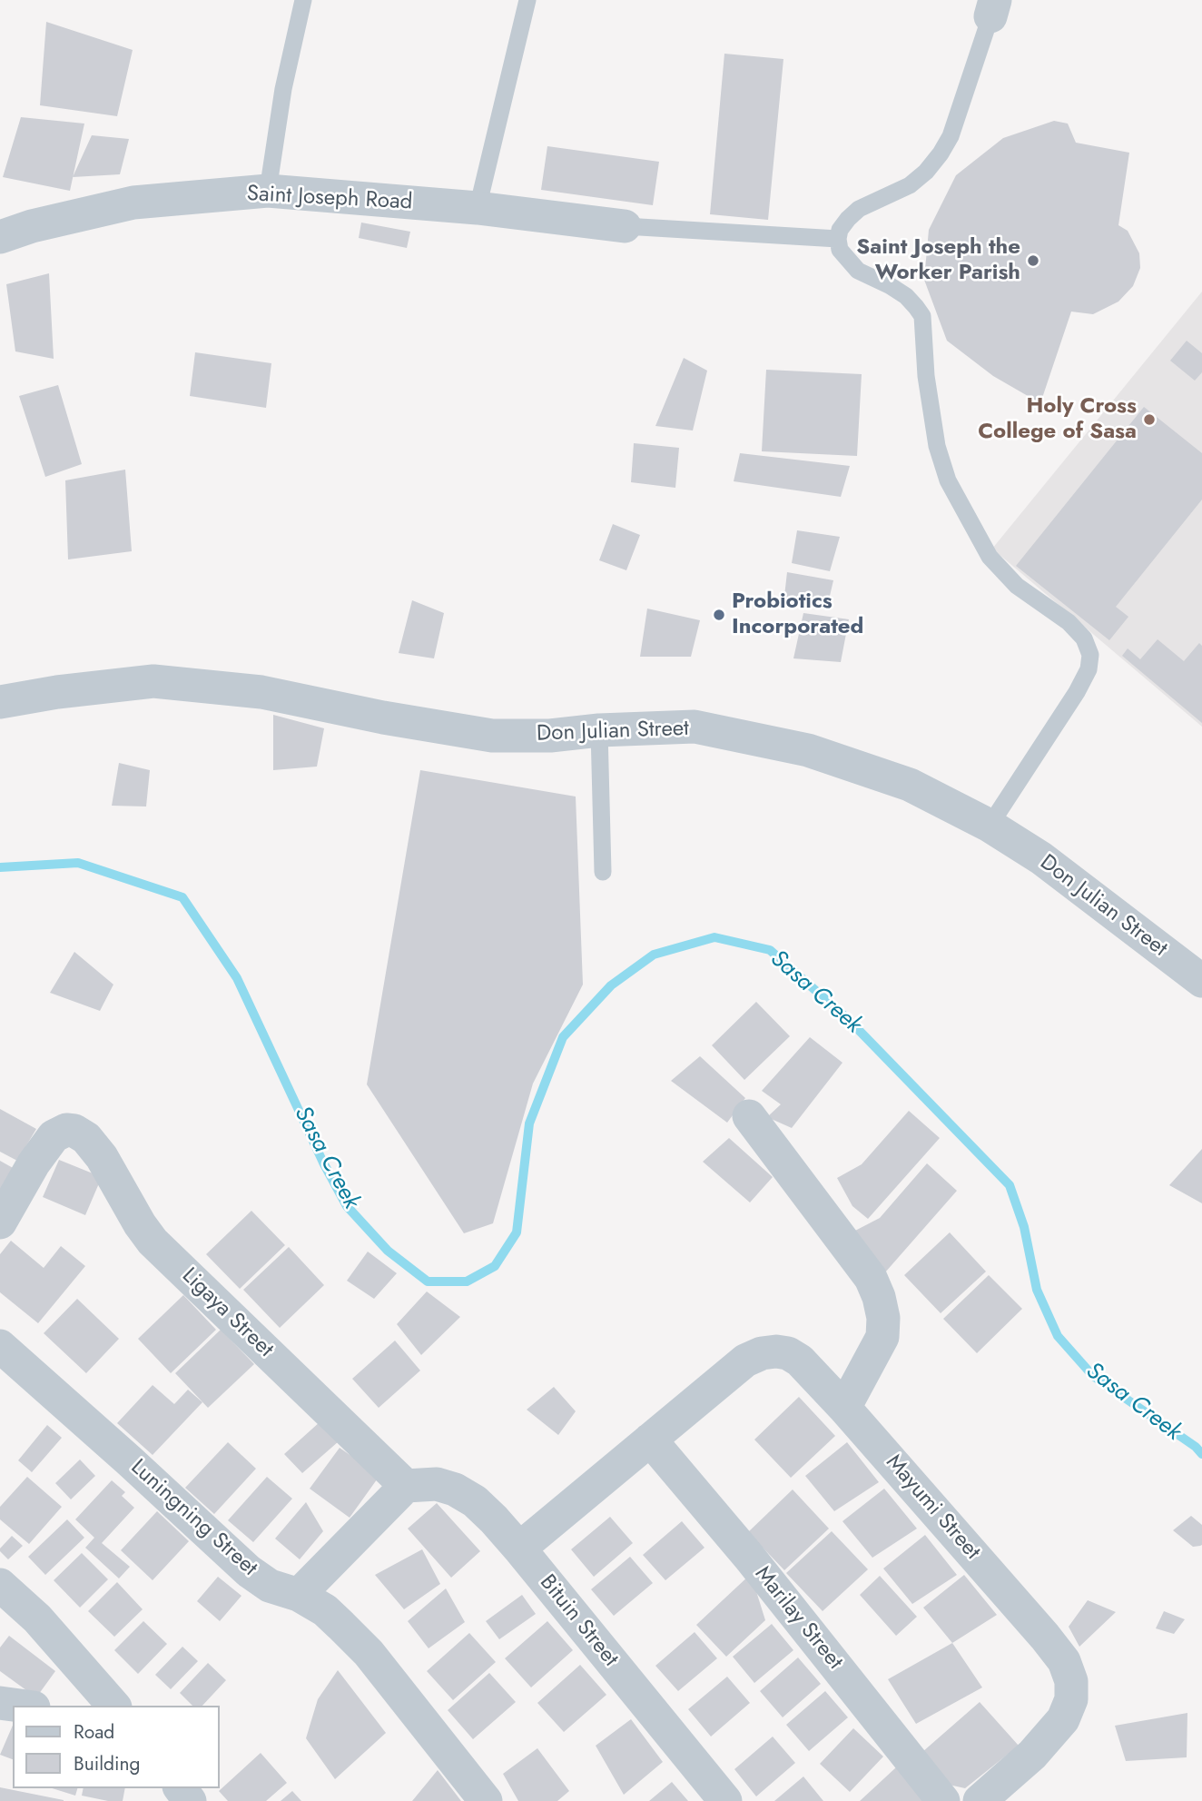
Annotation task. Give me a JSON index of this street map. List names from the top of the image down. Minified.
{"streets":{"street":["Saint Joseph Road","Don Julian Street","Ligaya Street","Mayumi Street","Luningning Street","Marilay Street","Bituin Street"]},"crossings":[["Ligaya Street","Bituin Street"],["Mayumi Street","Marilay Street"]],"water":["Sasa Creek"],"places":["Saint Joseph the Worker Parish","Holy Cross College of Sasa","Probiotics Incorporated"],"legend":["Road","Building"]}
